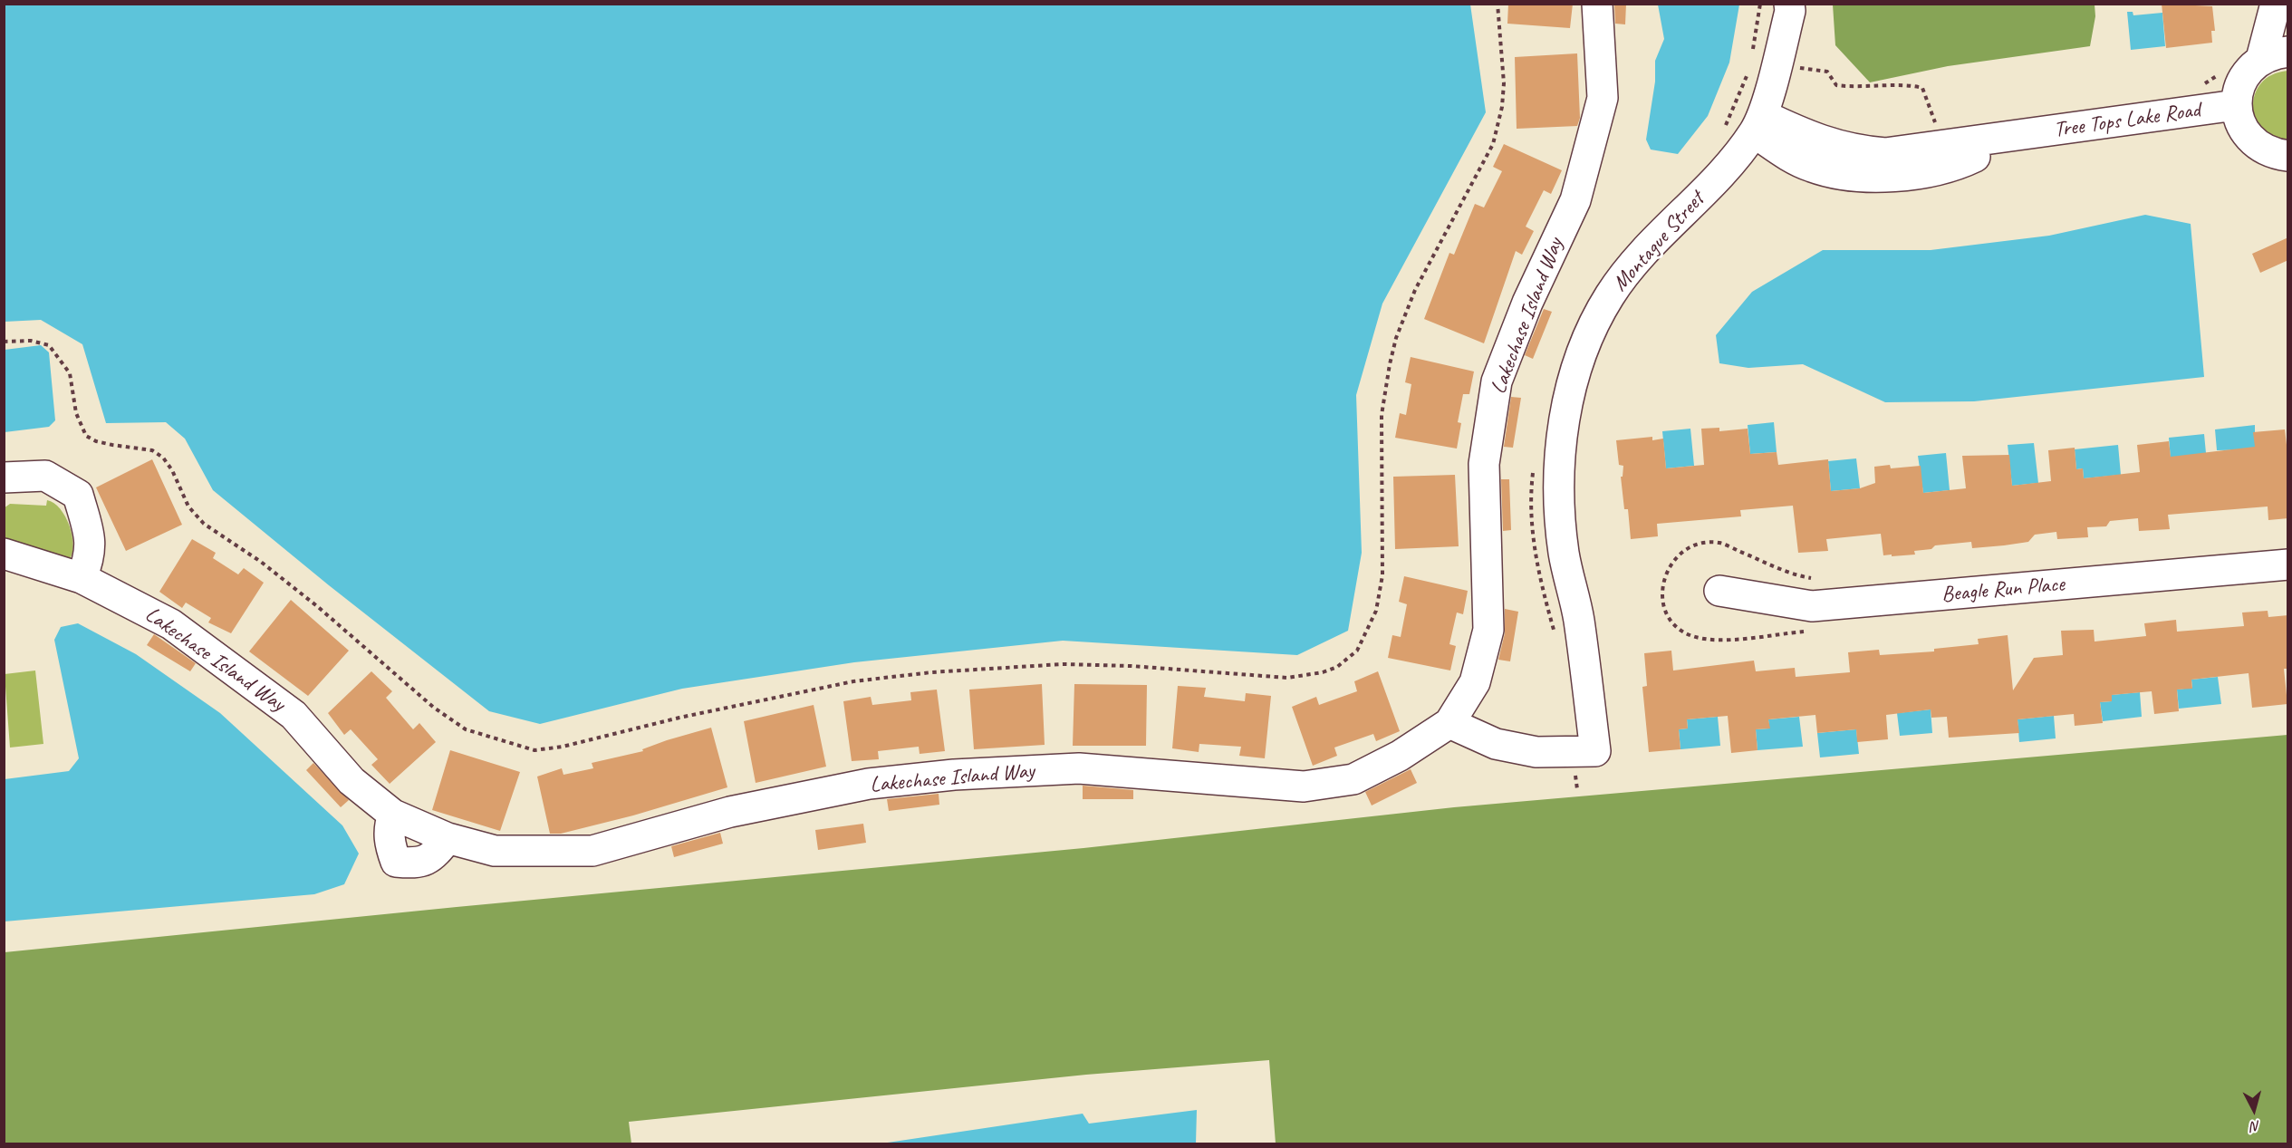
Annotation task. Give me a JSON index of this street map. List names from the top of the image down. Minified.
{"streets":{"street":["Tree Tops Lake Road","Montague Street","Lakechase Island Way","Beagle Run Place"]},"crossings":[["Tree Tops Lake Road","Montague Street"]],"north":"bottom"}
